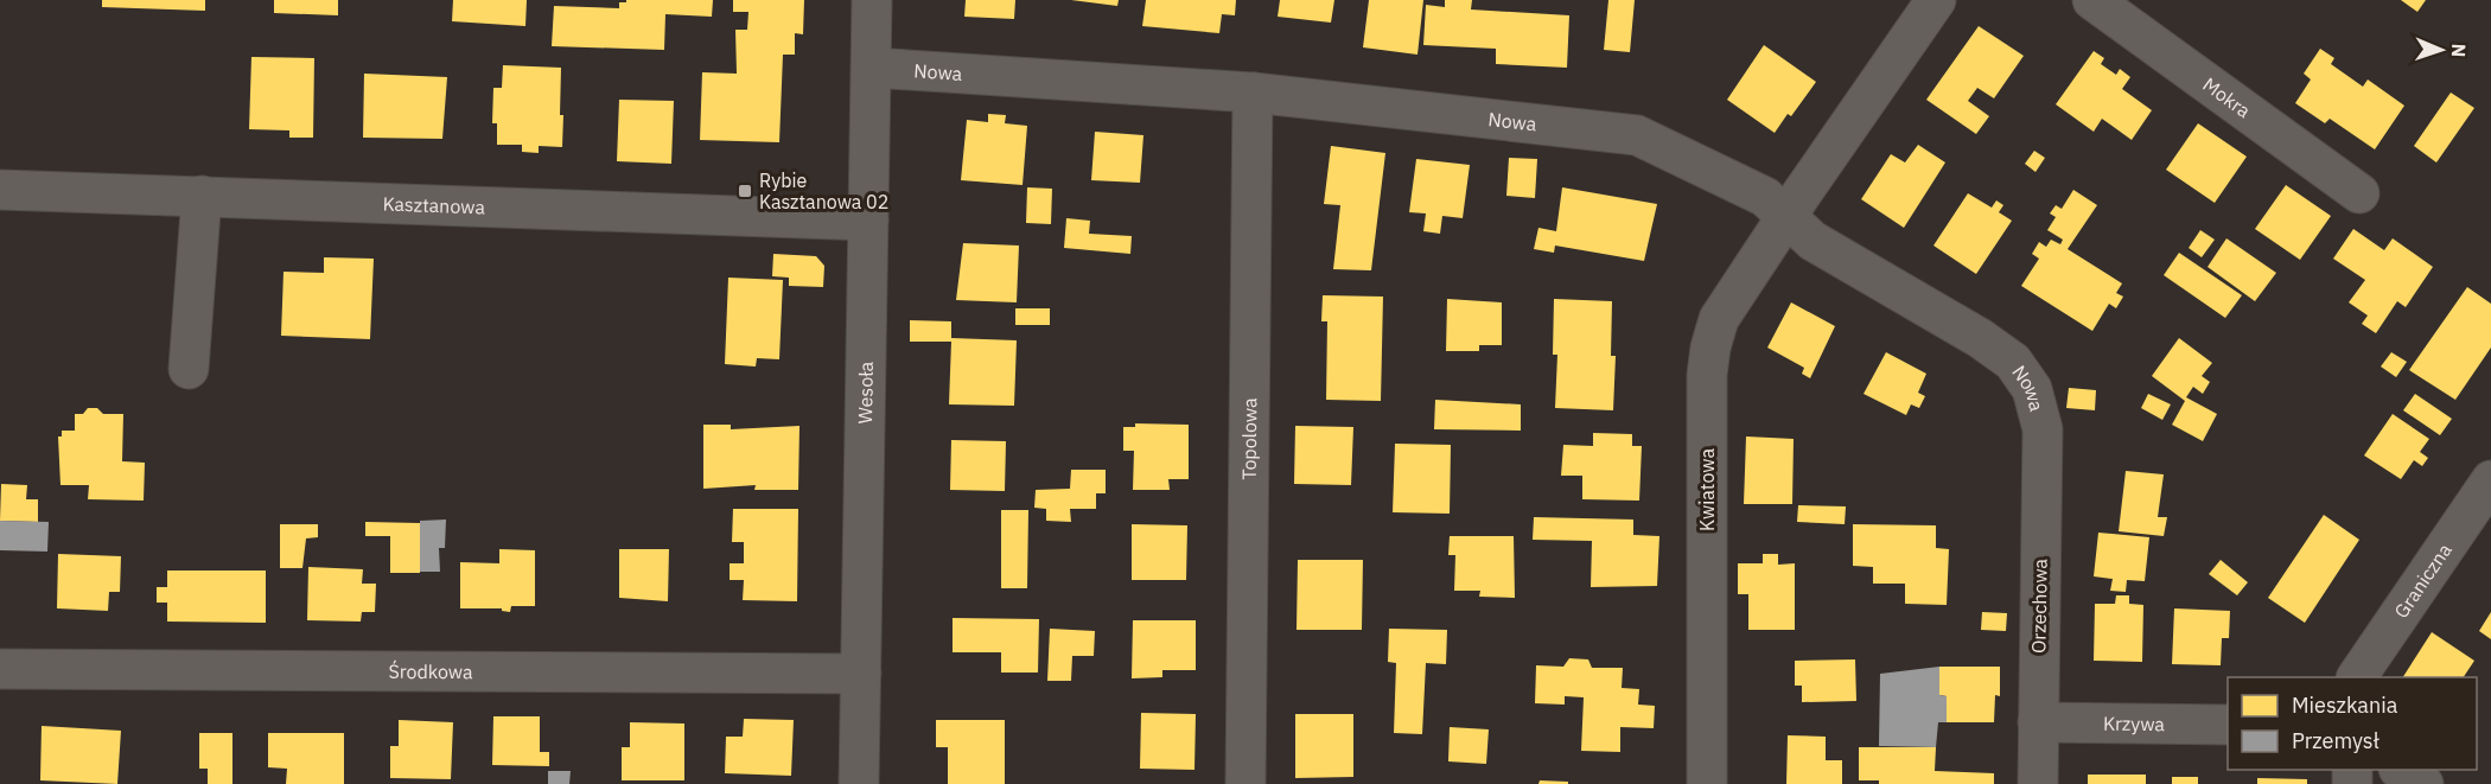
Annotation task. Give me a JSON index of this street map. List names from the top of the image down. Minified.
{"streets":{"street":["Nowa","Mokra","Kasztanowa","Wesoła","Topolowa","Kwiatowa","Graniczna","Orzechowa","Środkowa","Krzywa"]},"crossings":[["Nowa","Wesoła"],["Nowa","Topolowa"],["Nowa","Kwiatowa"],["Nowa","Orzechowa"],["Kasztanowa","Wesoła"],["Wesoła","Środkowa"],["Orzechowa","Krzywa"]],"places":{"transit":["Rybie Kasztanowa 02"]},"legend":["Mieszkania","Przemysł"],"north":"right"}
